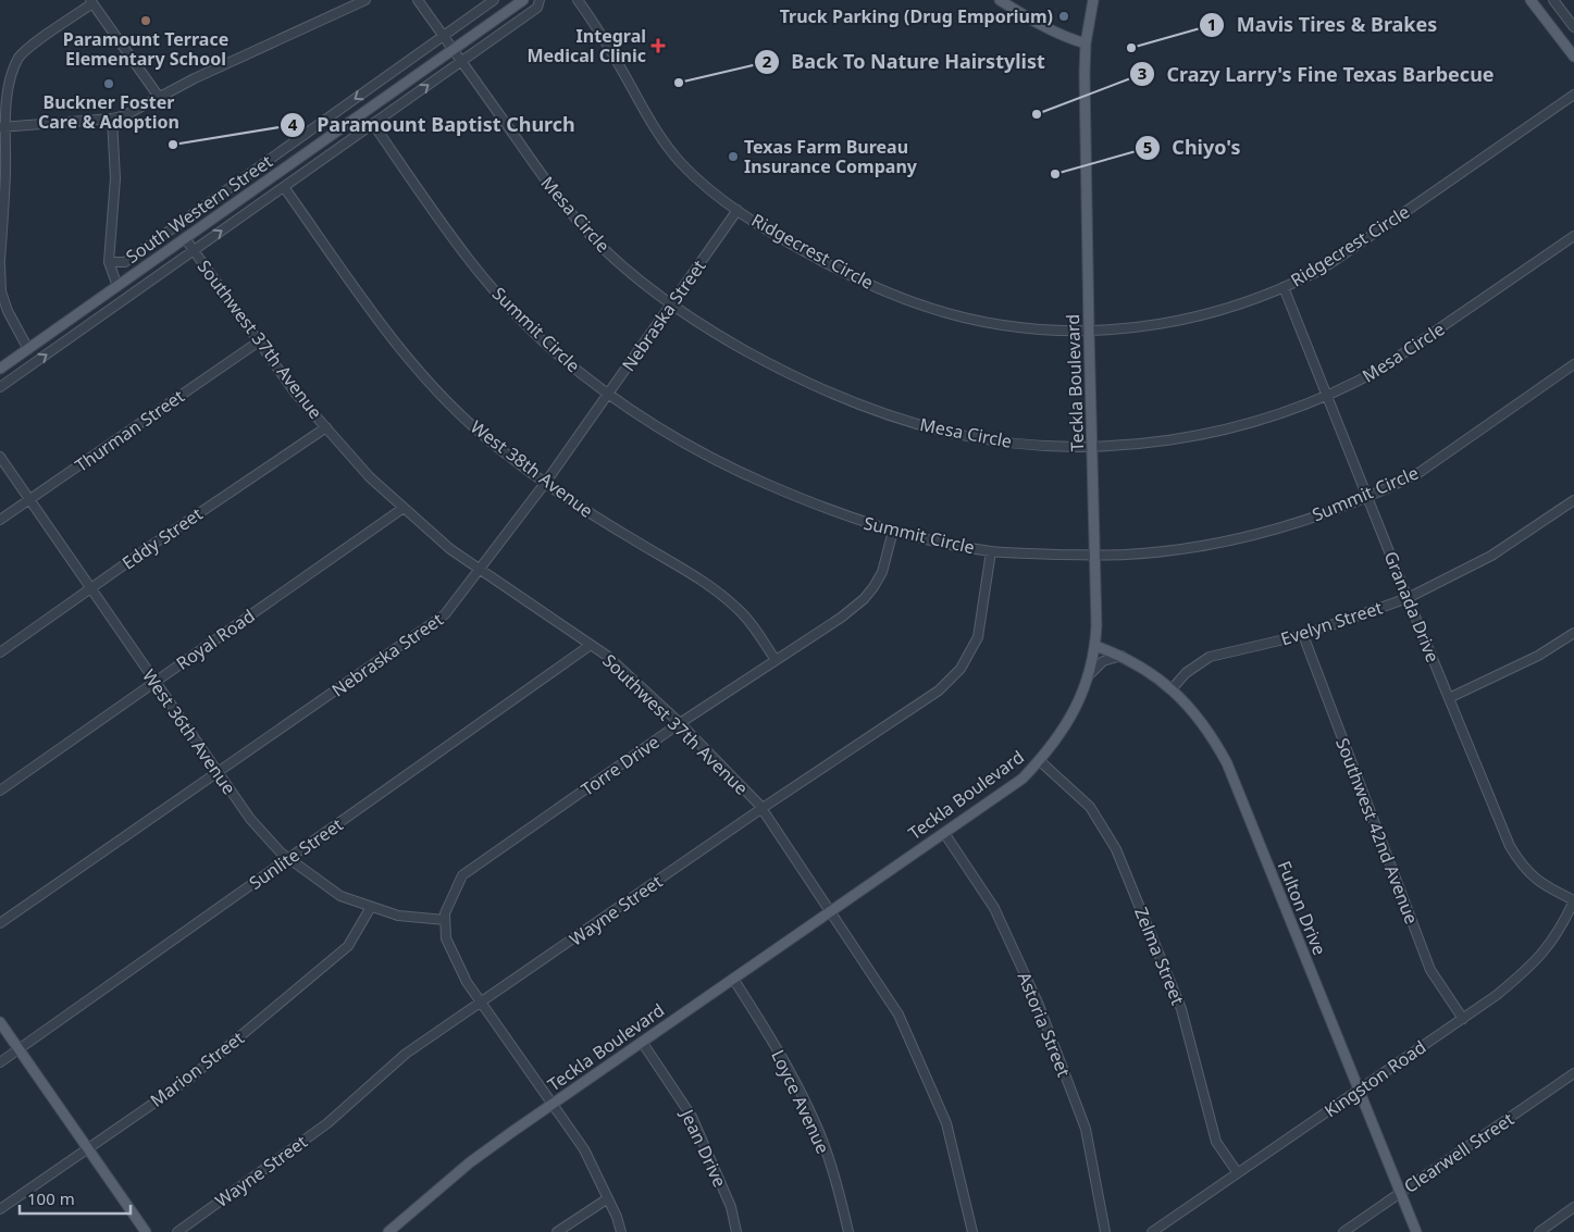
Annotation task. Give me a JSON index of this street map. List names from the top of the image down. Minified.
{"streets":{"main road":["South Western Street","Teckla Boulevard","Fulton Drive"],"street":["Mesa Circle","Ridgecrest Circle","Nebraska Street","Summit Circle","Southwest 37th Avenue","Thurman Street","West 38th Avenue","Eddy Street","Granada Drive","Evelyn Street","Royal Road","West 36th Avenue","Torre Drive","Southwest 42nd Avenue","Sunlite Street","Wayne Street","Zelma Street","Astoria Street","Marion Street","Kingston Road","Loyce Avenue","Jean Drive","Clearwell Street"]},"crossings":[["South Western Street","Mesa Circle"],["South Western Street","Southwest 37th Avenue"],["Mesa Circle","Nebraska Street"],["Mesa Circle","Teckla Boulevard"],["Mesa Circle","Granada Drive"],["Ridgecrest Circle","Nebraska Street"],["Ridgecrest Circle","Teckla Boulevard"],["Ridgecrest Circle","Granada Drive"],["Nebraska Street","Summit Circle"],["Nebraska Street","Southwest 37th Avenue"],["Nebraska Street","West 38th Avenue"],["Nebraska Street","West 36th Avenue"],["Summit Circle","Teckla Boulevard"],["Summit Circle","Granada Drive"],["Summit Circle","Torre Drive"],["Summit Circle","Wayne Street"],["Southwest 37th Avenue","Teckla Boulevard"],["Southwest 37th Avenue","Thurman Street"],["Southwest 37th Avenue","Eddy Street"],["Southwest 37th Avenue","Royal Road"],["Southwest 37th Avenue","Torre Drive"],["Southwest 37th Avenue","Sunlite Street"],["Southwest 37th Avenue","Wayne Street"],["Teckla Boulevard","Fulton Drive"],["Teckla Boulevard","Zelma Street"],["Teckla Boulevard","Astoria Street"],["Teckla Boulevard","Loyce Avenue"],["Teckla Boulevard","Jean Drive"],["Thurman Street","West 36th Avenue"],["West 38th Avenue","Torre Drive"],["Eddy Street","West 36th Avenue"],["Granada Drive","Evelyn Street"],["Granada Drive","Kingston Road"],["Evelyn Street","Southwest 42nd Avenue"],["Evelyn Street","Fulton Drive"],["Royal Road","West 36th Avenue"],["West 36th Avenue","Torre Drive"],["West 36th Avenue","Sunlite Street"],["West 36th Avenue","Marion Street"],["Southwest 42nd Avenue","Kingston Road"],["Fulton Drive","Kingston Road"],["Fulton Drive","Clearwell Street"],["Zelma Street","Kingston Road"]],"places":{"other":["Truck Parking (Drug Emporium)","Paramount Terrace Elementary School","Mavis Tires & Brakes","Back To Nature Hairstylist","Buckner Foster Care & Adoption","Crazy Larry's Fine Texas Barbecue","Paramount Baptist Church","Texas Farm Bureau Insurance Company","Chiyo's"],"health":["Integral Medical Clinic"]},"scale_bar":"100 m"}
